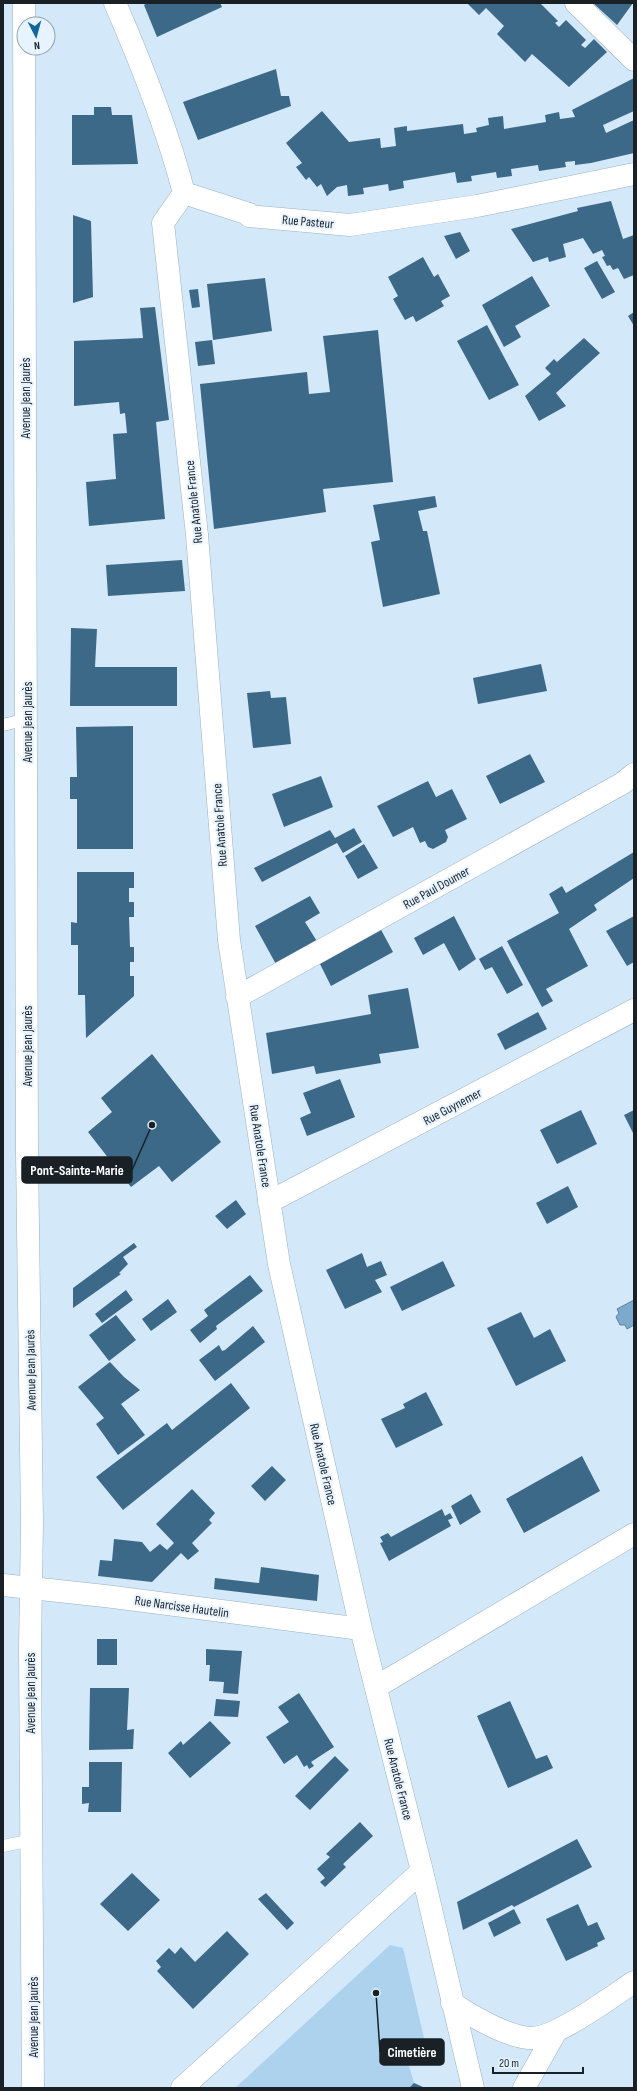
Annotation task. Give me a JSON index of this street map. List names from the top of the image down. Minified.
{"streets":{"street":["Rue Pasteur","Avenue Jean Jaurès","Rue Anatole France","Rue Paul Doumer","Rue Guynemer","Rue Narcisse Hautelin"]},"crossings":[["Rue Pasteur","Rue Anatole France"],["Avenue Jean Jaurès","Rue Narcisse Hautelin"],["Rue Anatole France","Rue Paul Doumer"],["Rue Anatole France","Rue Guynemer"],["Rue Anatole France","Rue Narcisse Hautelin"]],"places":["Pont-Sainte-Marie","Cimetière"],"scale_bar":"20 m","north":"bottom"}
